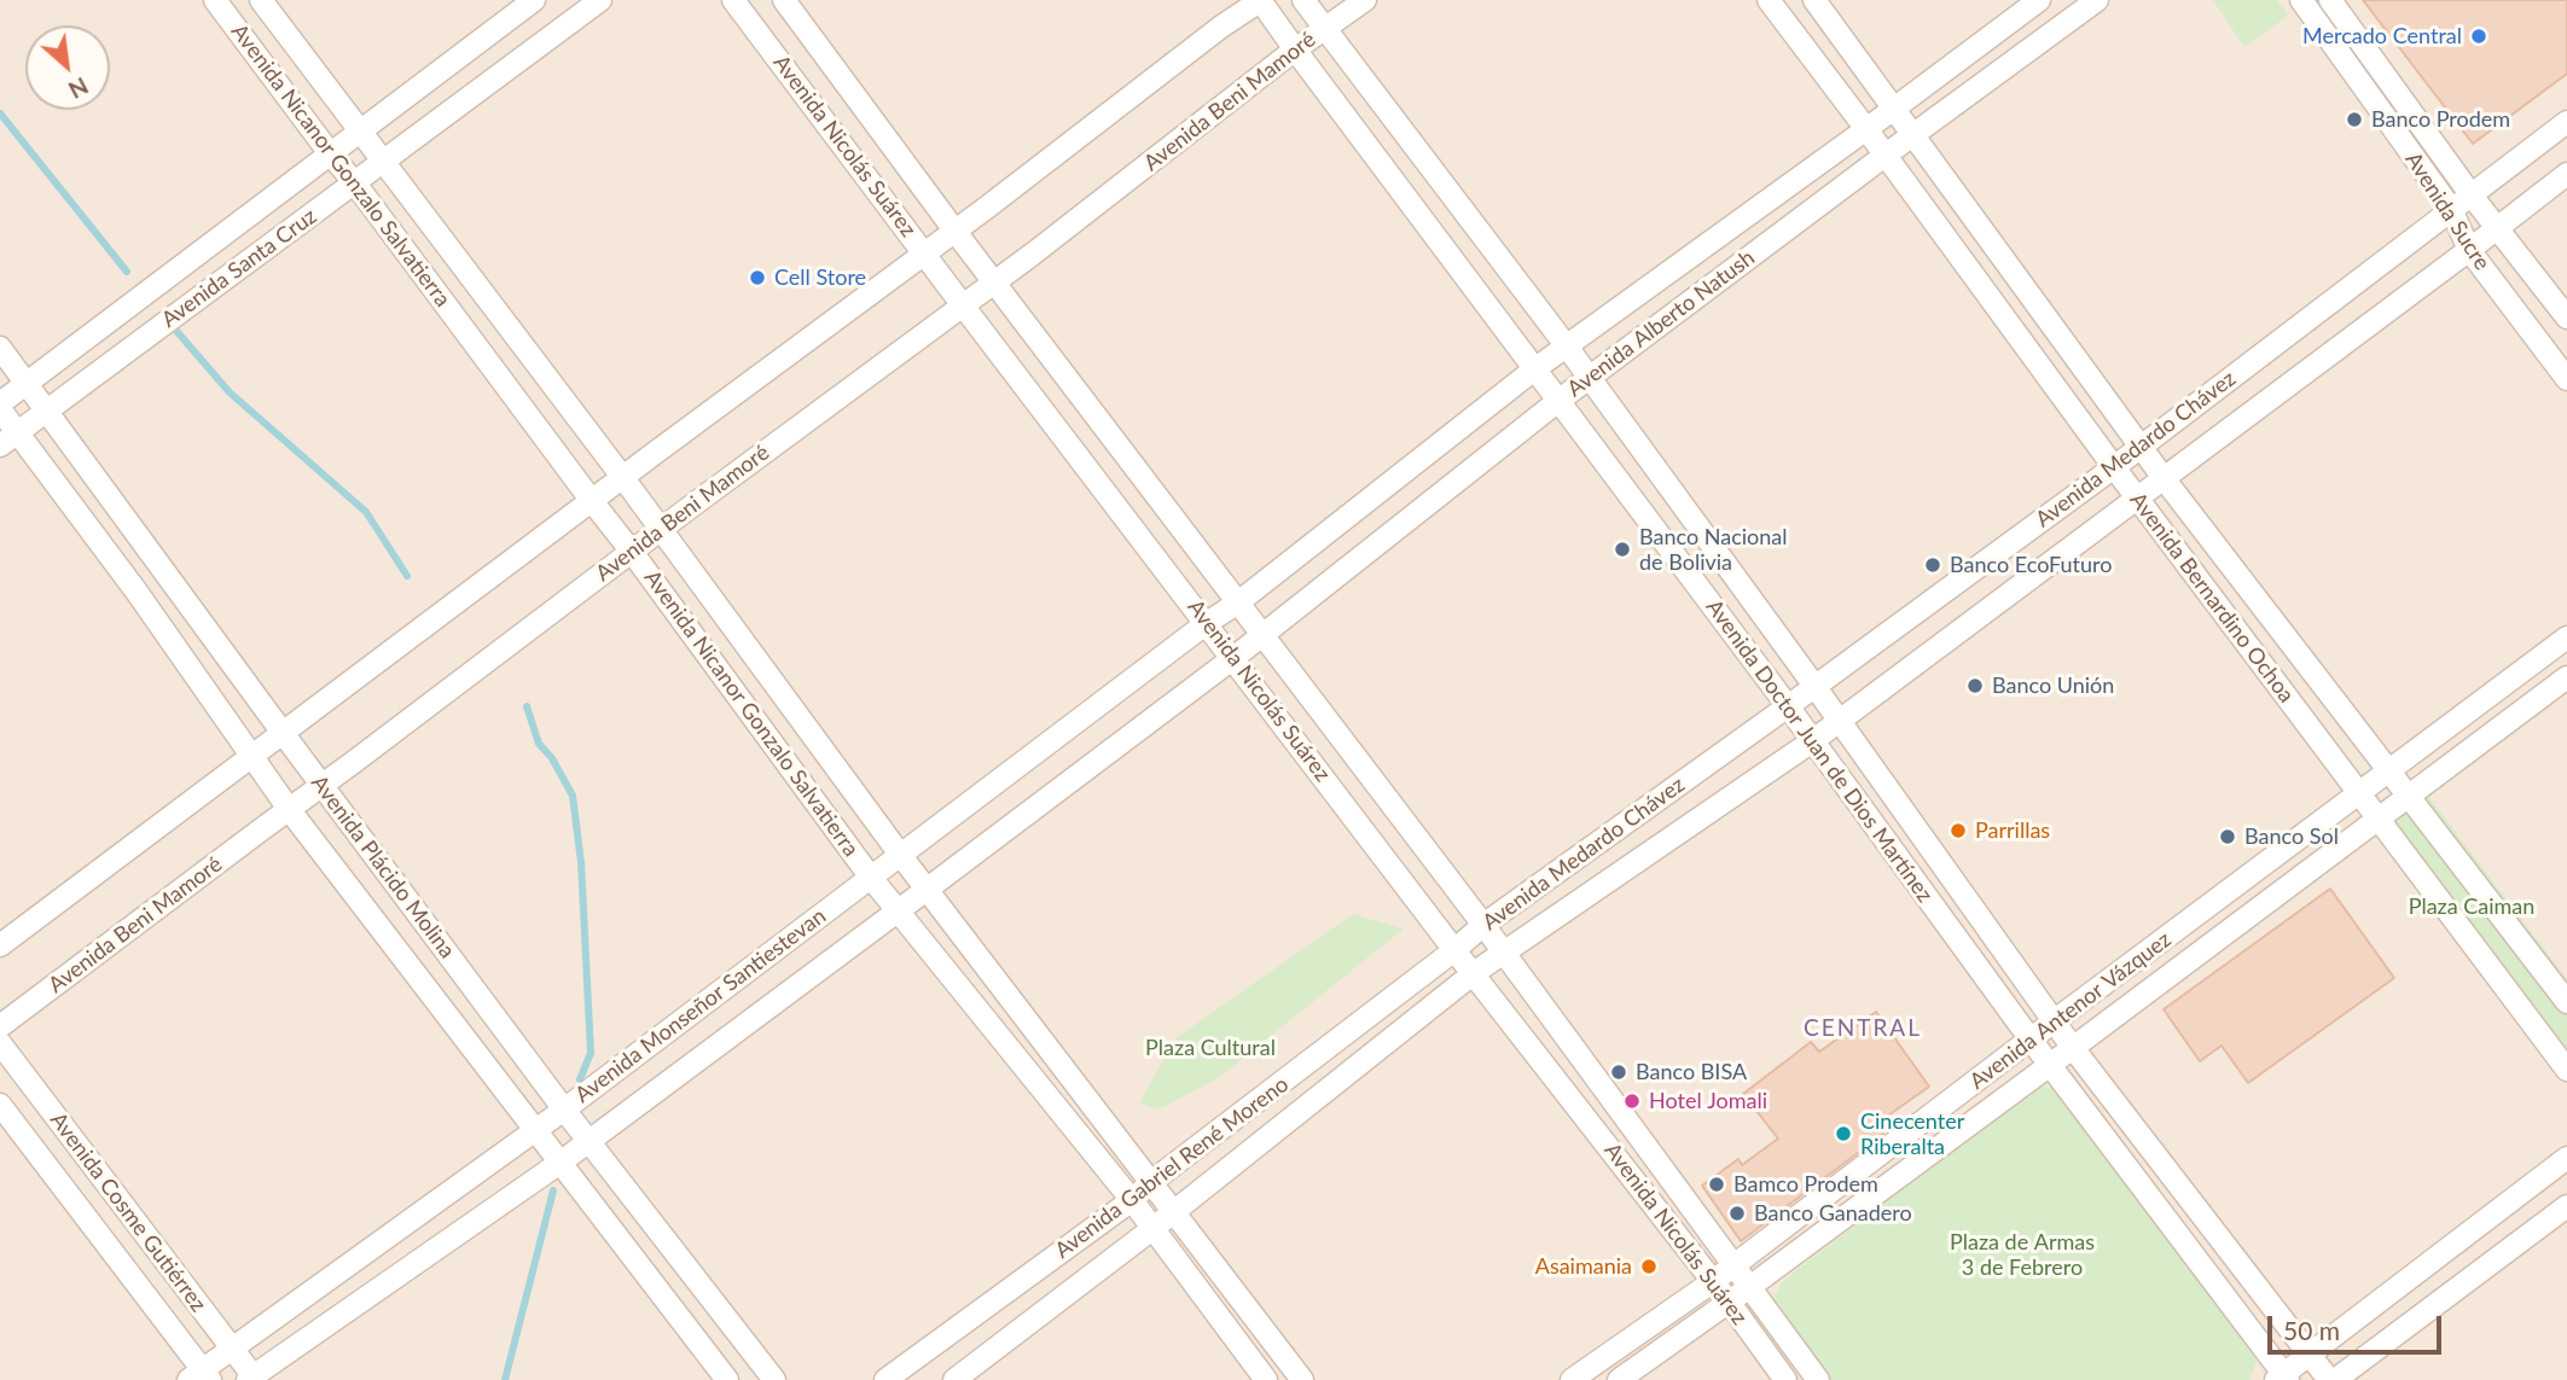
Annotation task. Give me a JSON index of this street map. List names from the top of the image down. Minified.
{"streets":{"street":["Avenida Beni Mamoré","Avenida Nicolás Suárez","Avenida Nicanor Gonzalo Salvatierra","Avenida Sucre","Avenida Santa Cruz","Avenida Alberto Natush","Avenida Medardo Chávez","Avenida Bernardino Ochoa","Avenida Doctor Juan de Dios Martínez","Avenida Plácido Molina","Avenida Monseñor Santiestevan","Avenida Antenor Vázquez","Avenida Gabriel René Moreno","Avenida Cosme Gutiérrez"]},"crossings":[["Avenida Beni Mamoré","Avenida Nicolás Suárez"],["Avenida Beni Mamoré","Avenida Nicanor Gonzalo Salvatierra"],["Avenida Beni Mamoré","Avenida Doctor Juan de Dios Martínez"],["Avenida Beni Mamoré","Avenida Plácido Molina"],["Avenida Nicolás Suárez","Avenida Alberto Natush"],["Avenida Nicolás Suárez","Avenida Medardo Chávez"],["Avenida Nicolás Suárez","Avenida Monseñor Santiestevan"],["Avenida Nicolás Suárez","Avenida Antenor Vázquez"],["Avenida Nicolás Suárez","Avenida Gabriel René Moreno"],["Avenida Nicanor Gonzalo Salvatierra","Avenida Santa Cruz"],["Avenida Nicanor Gonzalo Salvatierra","Avenida Monseñor Santiestevan"],["Avenida Nicanor Gonzalo Salvatierra","Avenida Gabriel René Moreno"],["Avenida Sucre","Avenida Medardo Chávez"],["Avenida Santa Cruz","Avenida Plácido Molina"],["Avenida Alberto Natush","Avenida Bernardino Ochoa"],["Avenida Alberto Natush","Avenida Doctor Juan de Dios Martínez"],["Avenida Alberto Natush","Avenida Monseñor Santiestevan"],["Avenida Medardo Chávez","Avenida Bernardino Ochoa"],["Avenida Medardo Chávez","Avenida Doctor Juan de Dios Martínez"],["Avenida Medardo Chávez","Avenida Gabriel René Moreno"],["Avenida Bernardino Ochoa","Avenida Antenor Vázquez"],["Avenida Doctor Juan de Dios Martínez","Avenida Antenor Vázquez"],["Avenida Plácido Molina","Avenida Monseñor Santiestevan"],["Avenida Monseñor Santiestevan","Avenida Cosme Gutiérrez"]],"districts":["CENTRAL"],"parks":["Plaza Caiman","Plaza Cultural","Plaza de Armas 3 de Febrero"],"places":["Mercado Central","Banco Prodem","Cell Store","Banco Nacional de Bolivia","Banco EcoFuturo","Banco Unión","Parrillas","Banco Sol","Banco BISA","Hotel Jomali","Cinecenter Riberalta","Bamco Prodem","Banco Ganadero","Asaimania"],"scale_bar":"50 m","north":"bottom right"}
